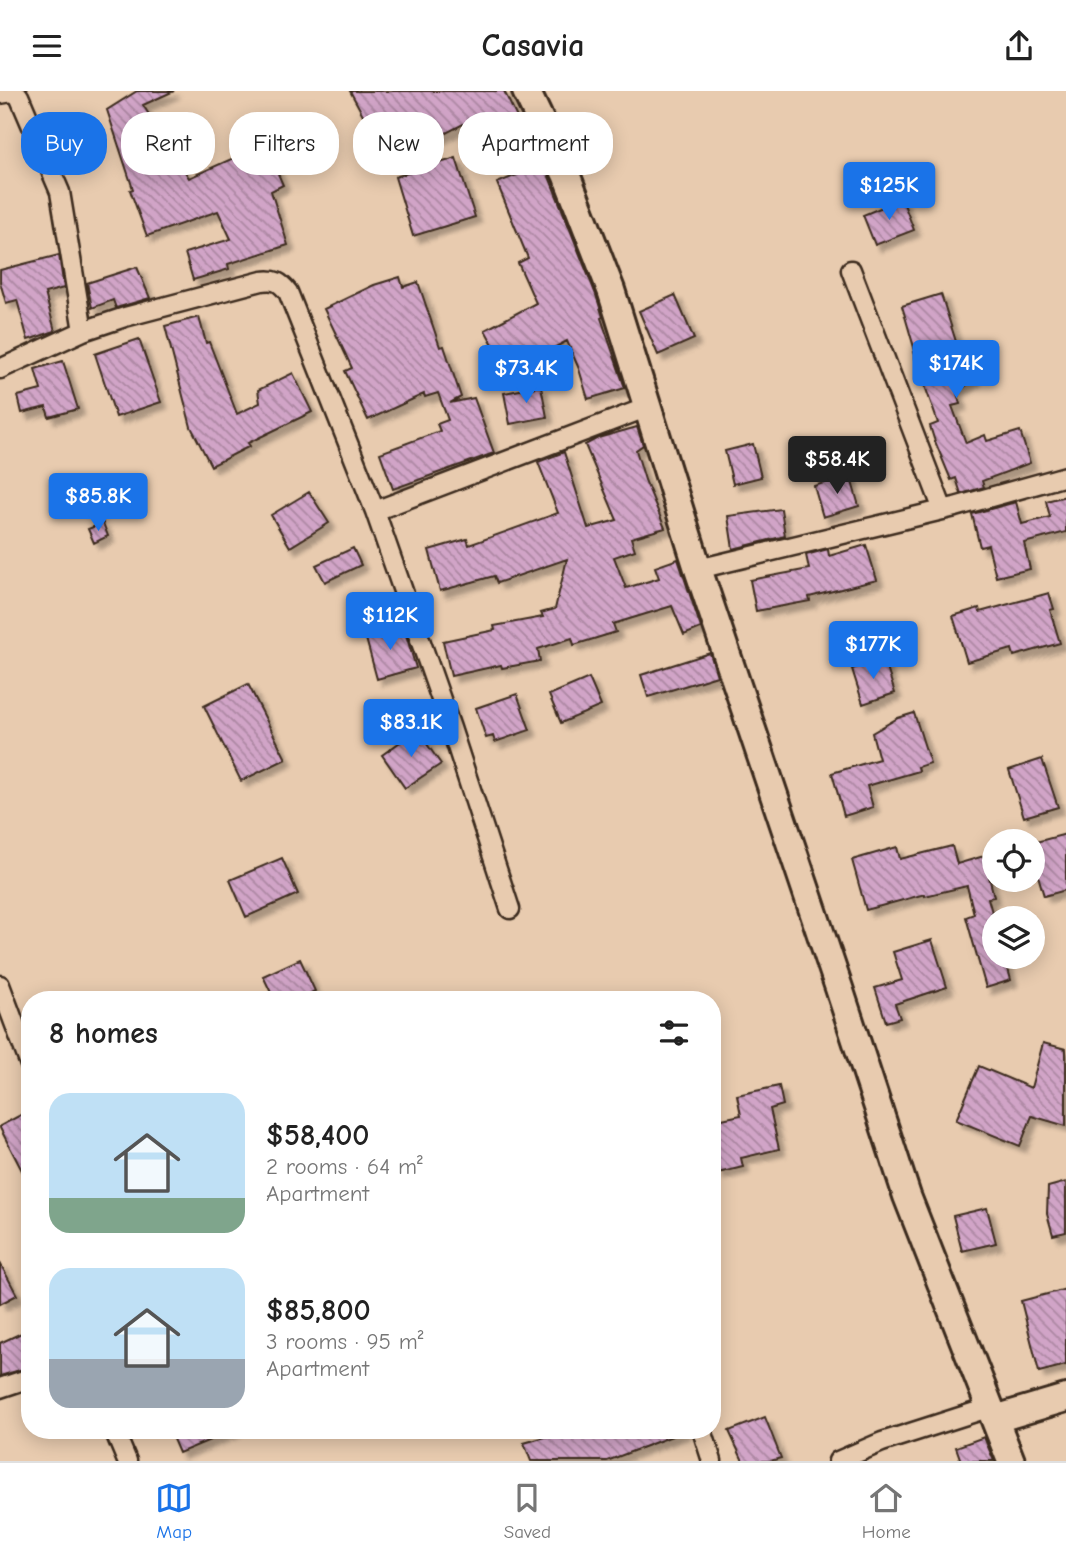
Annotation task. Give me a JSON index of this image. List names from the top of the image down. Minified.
{"page":{"header":"Casavia","chip":["Buy","Rent","Filters","New","Apartment"],"price":["$125K","$174K","$73.4K","$58.4K","$85.8K","$112K","$177K","$83.1K"],"heading":"8 homes","list":[{"name":"$58,400","note":"2 rooms · 64 m² · Apartment"},{"name":"$85,800","note":"3 rooms · 95 m² · Apartment"}],"tabs":["Map","Saved","Home"]}}
